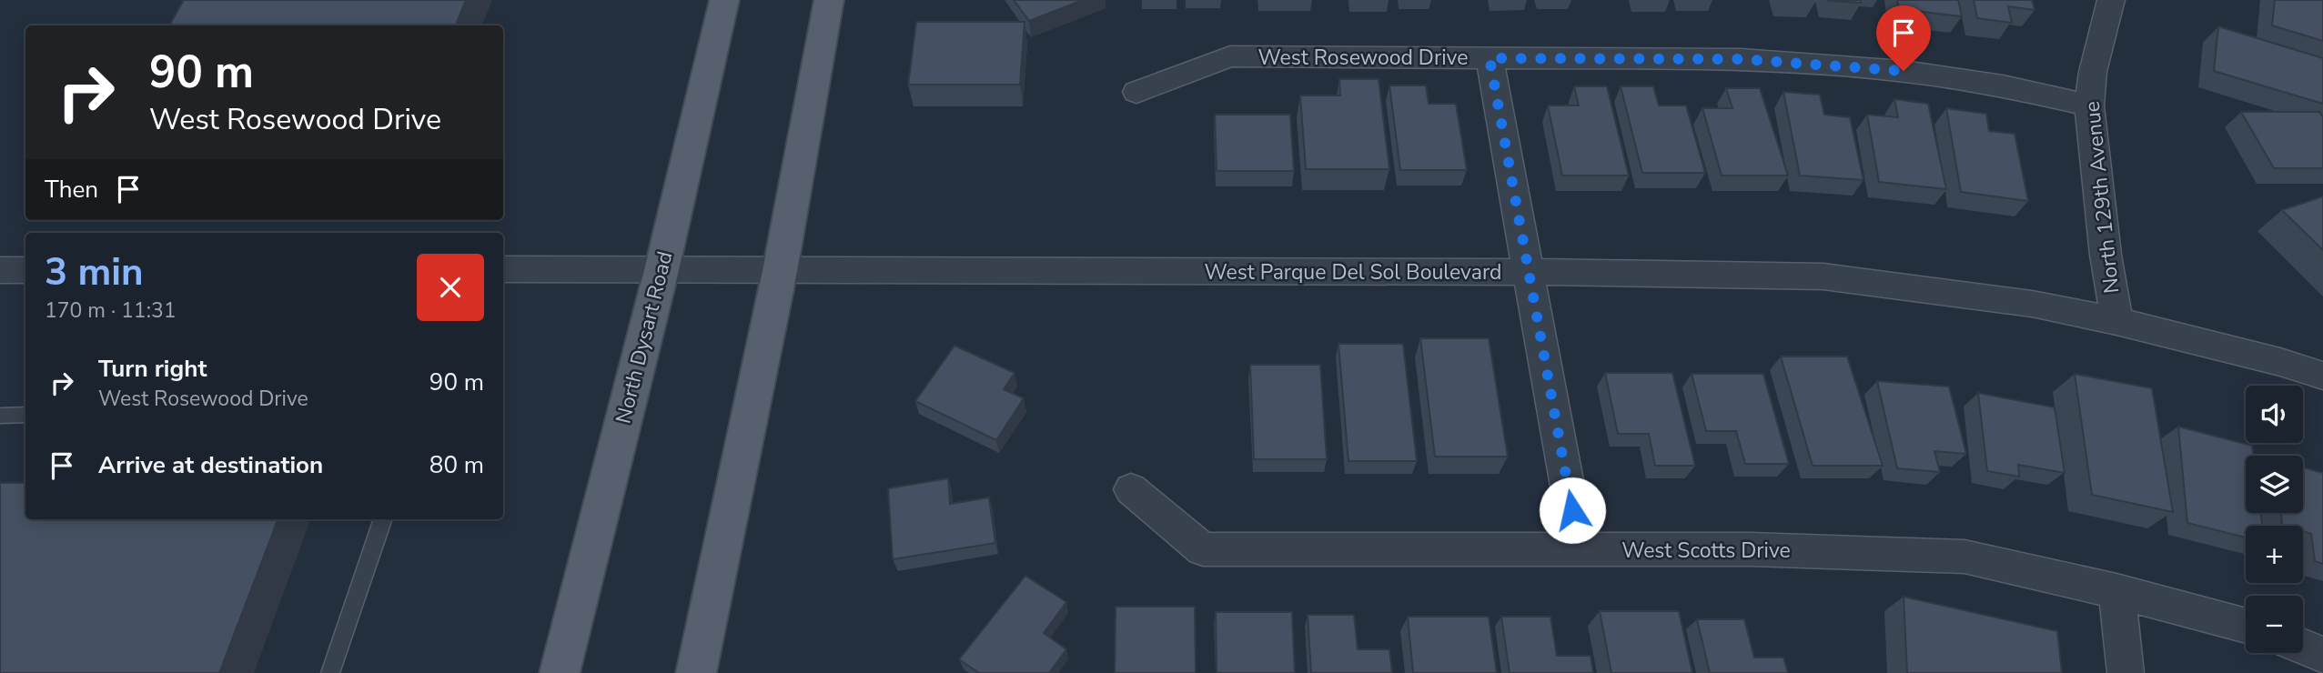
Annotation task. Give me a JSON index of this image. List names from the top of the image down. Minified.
{"streets":{"main road":["North Dysart Road"],"street":["West Rosewood Drive","North 129th Avenue","West Parque Del Sol Boulevard","West Scotts Drive"]},"crossings":[["West Rosewood Drive","North 129th Avenue"],["North 129th Avenue","West Parque Del Sol Boulevard"],["West Parque Del Sol Boulevard","North Dysart Road"]],"page":{"turn":["90 m","West Rosewood Drive"],"then":"Then","heading":["3 min","170 m · 11:31"],"list":[{"name":"Turn right","note":"West Rosewood Drive","value":"90 m"},{"name":"Arrive at destination","value":"80 m"}],"map_buttons":["+","−"]}}
